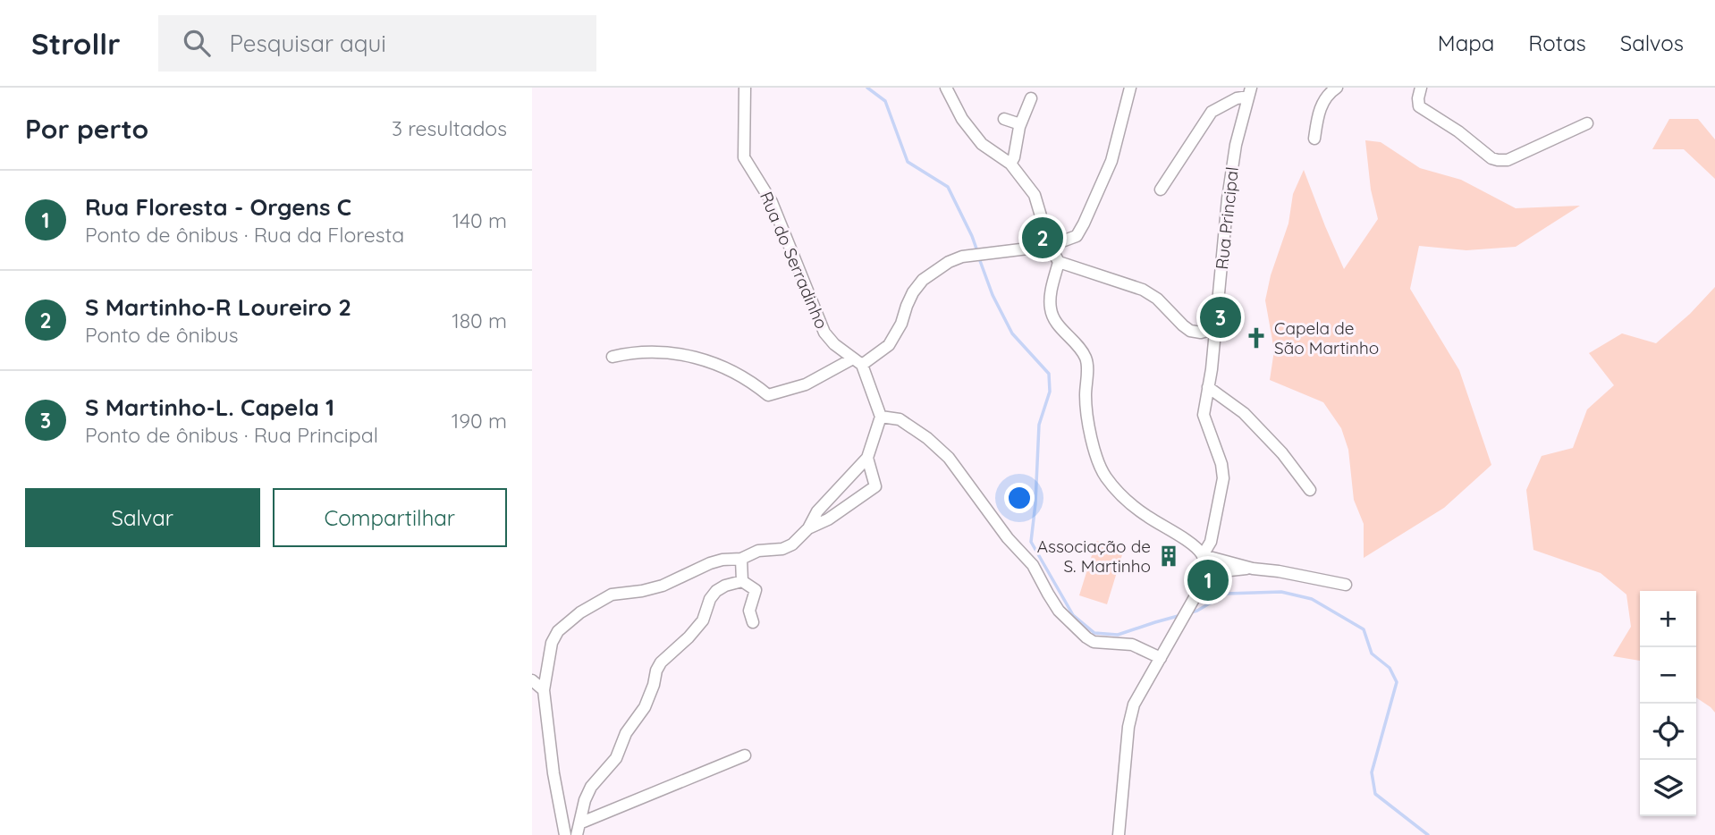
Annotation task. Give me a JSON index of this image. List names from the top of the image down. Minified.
{"streets":{"street":["Rua Principal","Rua do Serradinho"]},"places":{"church":["Capela de São Martinho"],"building":["Associação de S. Martinho"]},"page":{"header":"Strollr","search":"Pesquisar aqui","nav":["Mapa","Rotas","Salvos"],"heading":["Por perto","3 resultados"],"list":[{"mark":"1","name":"Rua Floresta - Orgens C","note":"Ponto de ônibus · Rua da Floresta","value":"140 m"},{"mark":"2","name":"S Martinho-R Loureiro 2","note":"Ponto de ônibus","value":"180 m"},{"mark":"3","name":"S Martinho-L. Capela 1","note":"Ponto de ônibus · Rua Principal","value":"190 m"}],"pins":["2","3","1"],"buttons":["Salvar","Compartilhar"],"map_buttons":["+","−"]}}
